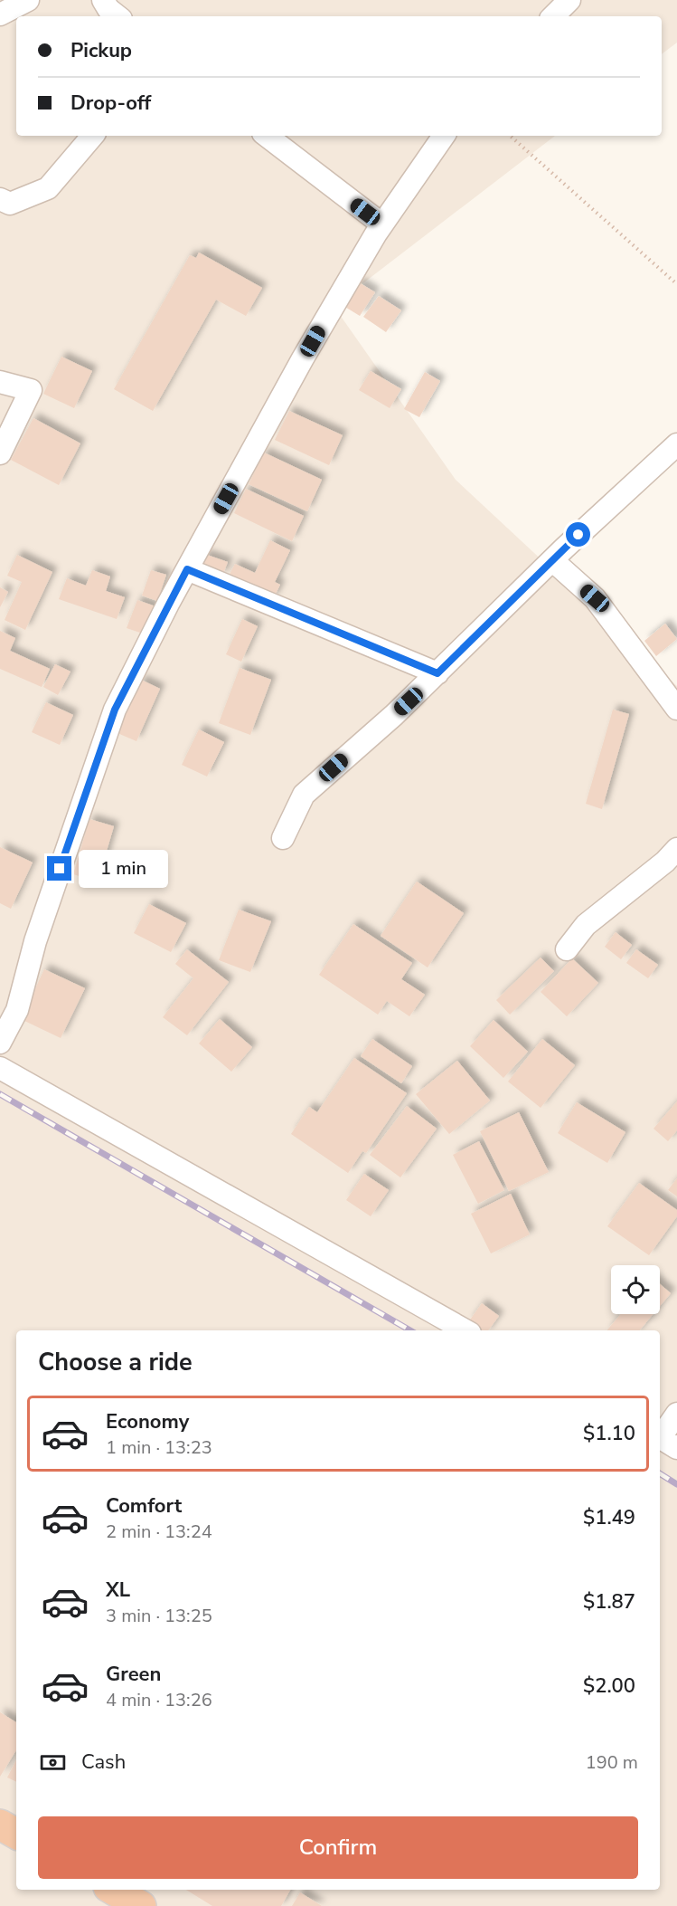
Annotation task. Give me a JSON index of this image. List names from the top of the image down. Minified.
{"page":{"banner":["Pickup","Drop-off"],"bubble":"1 min","heading":"Choose a ride","list":[{"name":"Economy","note":"1 min · 13:23","value":"$1.10"},{"name":"Comfort","note":"2 min · 13:24","value":"$1.49"},{"name":"XL","note":"3 min · 13:25","value":"$1.87"},{"name":"Green","note":"4 min · 13:26","value":"$2.00"}],"pay":["Cash","190 m"],"buttons":"Confirm"}}
